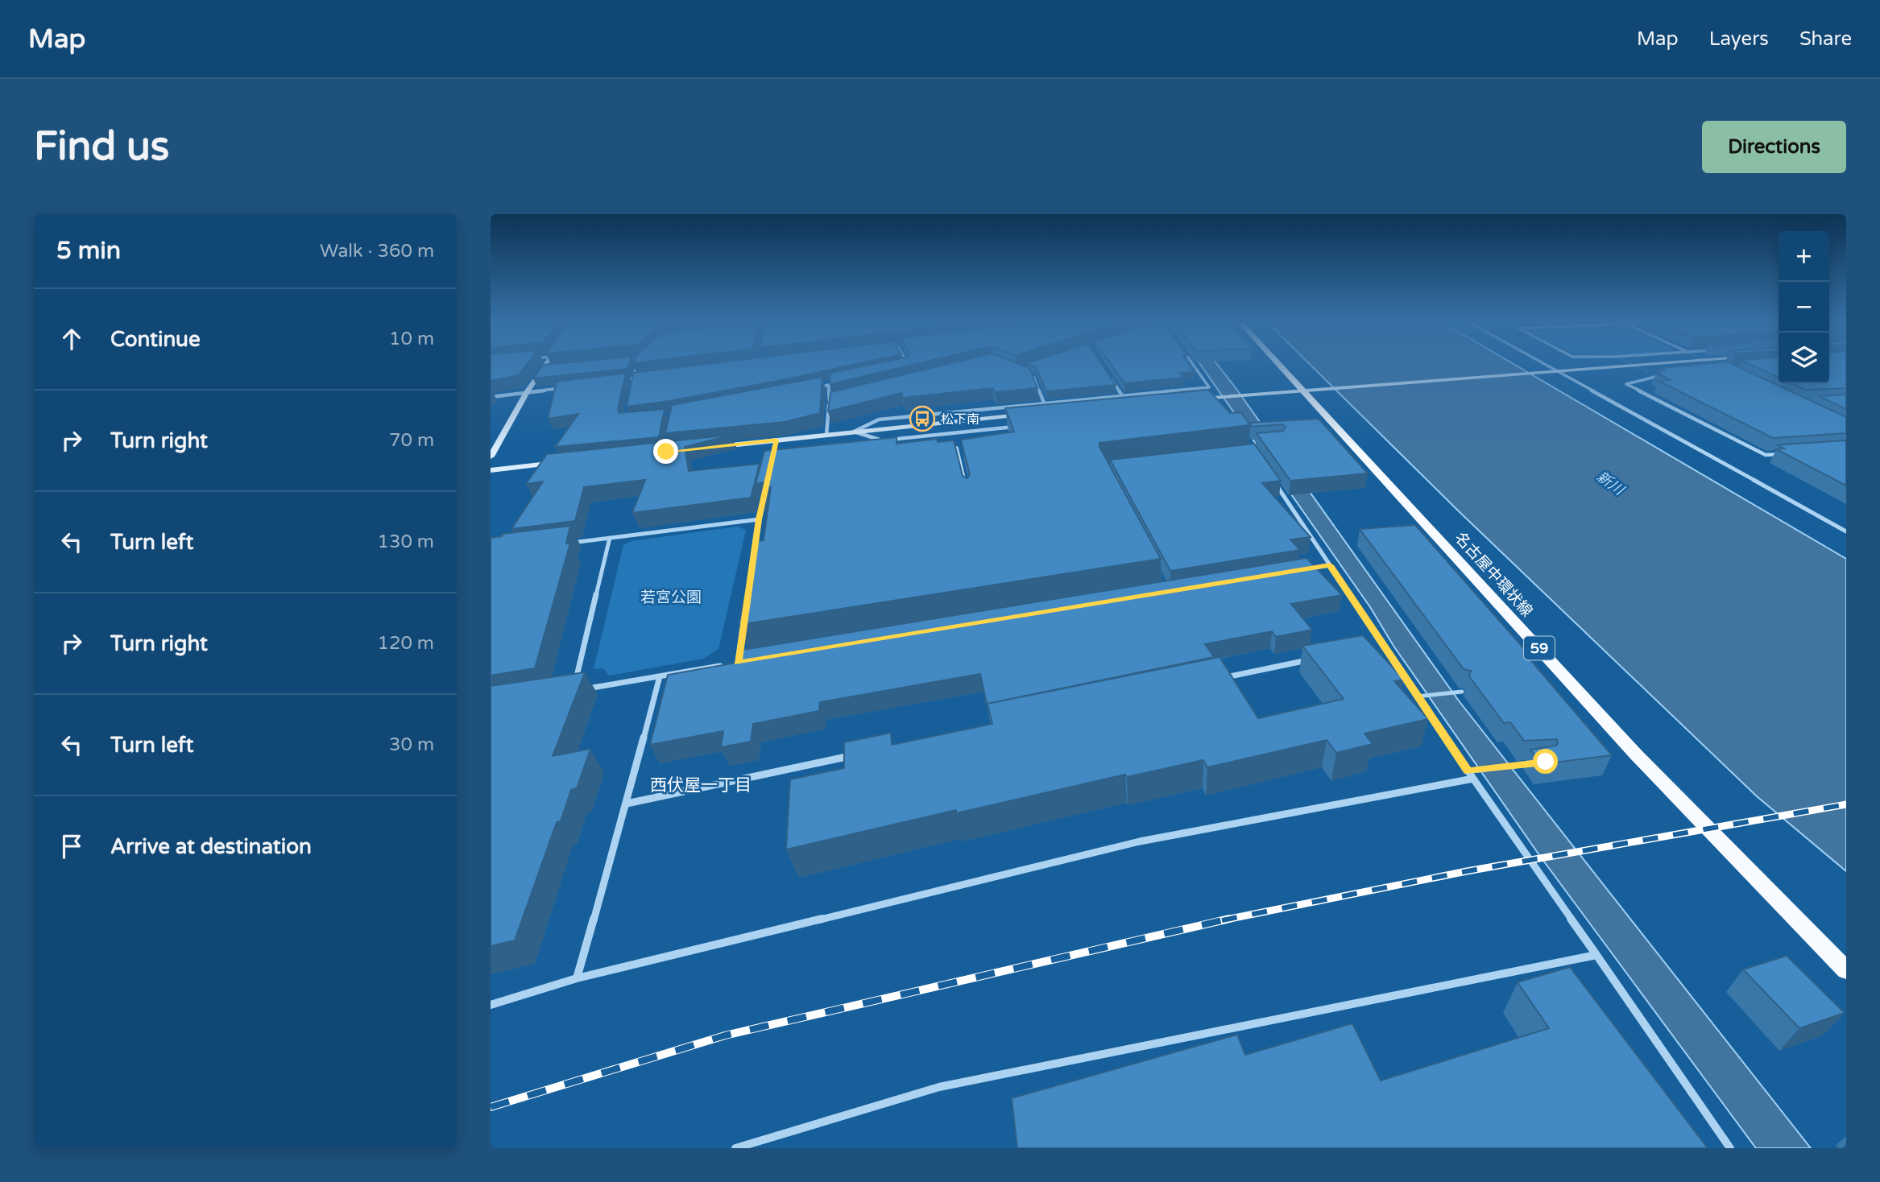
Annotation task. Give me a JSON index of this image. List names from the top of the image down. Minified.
{"streets":{"main road":["名古屋中環状線","59"]},"districts":["西伏屋一丁目"],"water":["新川"],"parks":["若宮公園"],"places":{"bus stop":["松下南"]},"page":{"header":"Map","nav":["Map","Layers","Share"],"buttons":"Directions","title":"Find us","heading":["5 min","Walk · 360 m"],"map_buttons":["+","−"],"list":[["Continue","10 m"],["Turn right","70 m"],["Turn left","130 m"],["Turn right","120 m"],["Turn left","30 m"],"Arrive at destination"]}}
